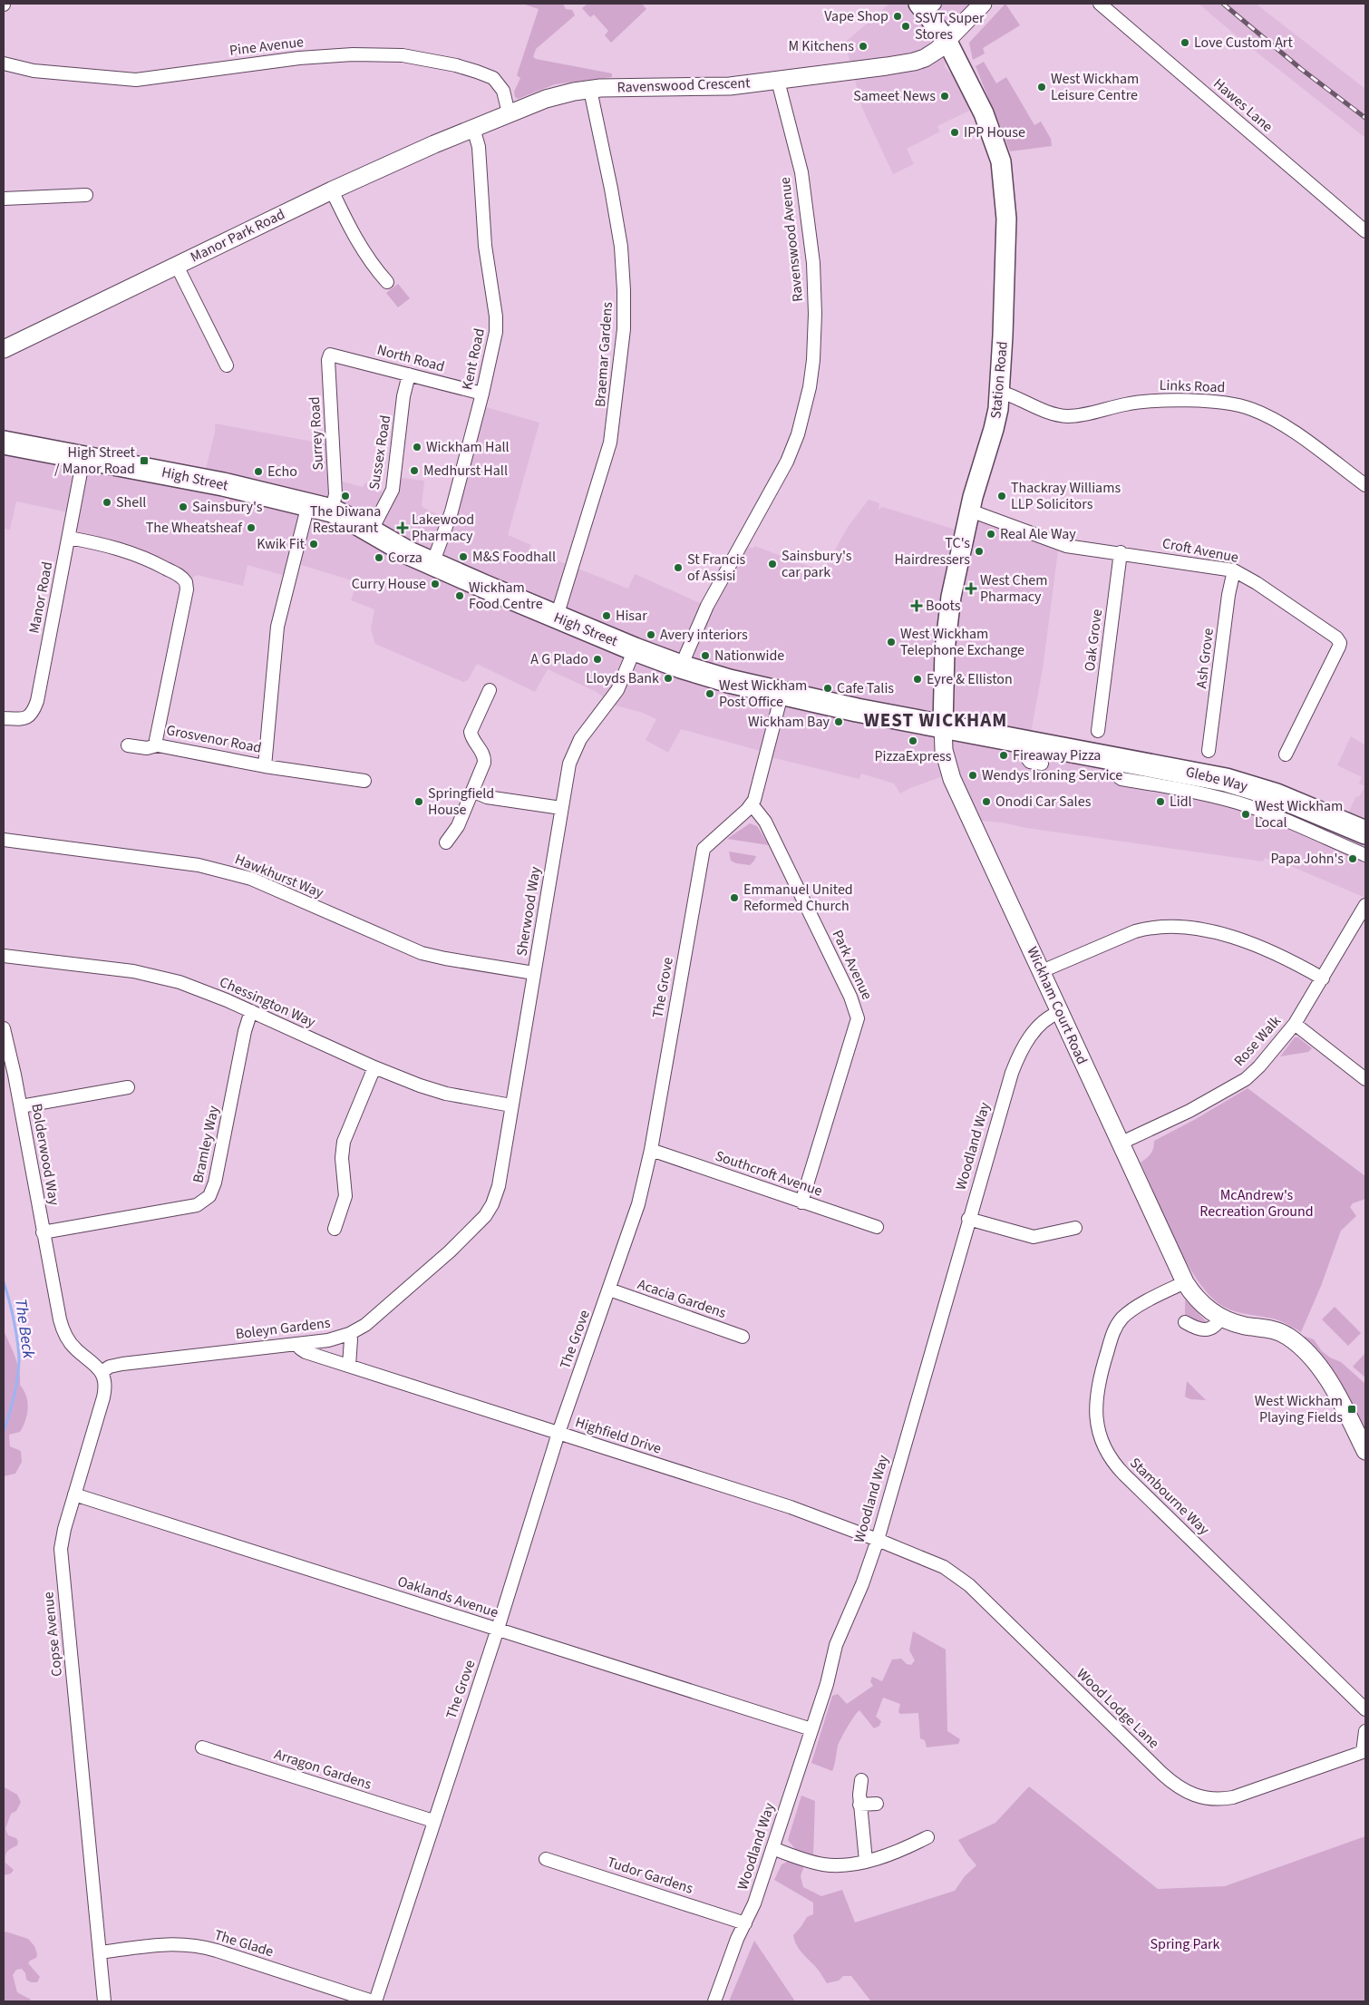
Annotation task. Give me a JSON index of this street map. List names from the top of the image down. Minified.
{"streets":{"highway":["High Street","Glebe Way"],"main road":["Station Road"],"street":["Pine Avenue","Ravenswood Crescent","Hawes Lane","Manor Park Road","Ravenswood Avenue","Braemar Gardens","North Road","Kent Road","Links Road","Surrey Road","Sussex Road","Croft Avenue","Manor Road","Oak Grove","Ash Grove","Grosvenor Road","Hawkhurst Way","Sherwood Way","Park Avenue","The Grove","Chessington Way","Wickham Court Road","Rose Walk","Bramley Way","Woodland Way","Bolderwood Way","Southcroft Avenue","Acacia Gardens","Boleyn Gardens","Highfield Drive","Stambourne Way","Oaklands Avenue","Copse Avenue","Wood Lodge Lane","Arragon Gardens","Tudor Gardens","The Glade"]},"crossings":[["Pine Avenue","Ravenswood Crescent"],["Ravenswood Crescent","Manor Park Road"],["Ravenswood Crescent","Ravenswood Avenue"],["Ravenswood Crescent","Braemar Gardens"],["Ravenswood Crescent","Kent Road"],["Ravenswood Crescent","Station Road"],["Manor Park Road","Kent Road"],["Ravenswood Avenue","High Street"],["Braemar Gardens","High Street"],["North Road","Kent Road"],["North Road","Surrey Road"],["North Road","Sussex Road"],["Kent Road","High Street"],["Station Road","Links Road"],["Station Road","High Street"],["Station Road","Croft Avenue"],["Station Road","Glebe Way"],["Station Road","Wickham Court Road"],["Surrey Road","High Street"],["Sussex Road","High Street"],["High Street","Manor Road"],["High Street","Grosvenor Road"],["High Street","Glebe Way"],["High Street","Sherwood Way"],["High Street","The Grove"],["High Street","Wickham Court Road"],["Croft Avenue","Oak Grove"],["Croft Avenue","Ash Grove"],["Manor Road","Grosvenor Road"],["Glebe Way","Wickham Court Road"],["Hawkhurst Way","Sherwood Way"],["Sherwood Way","Chessington Way"],["Sherwood Way","Boleyn Gardens"],["Park Avenue","The Grove"],["Park Avenue","Southcroft Avenue"],["The Grove","Southcroft Avenue"],["The Grove","Acacia Gardens"],["The Grove","Highfield Drive"],["The Grove","Oaklands Avenue"],["The Grove","Arragon Gardens"],["The Grove","The Glade"],["Chessington Way","Bramley Way"],["Wickham Court Road","Rose Walk"],["Wickham Court Road","Woodland Way"],["Wickham Court Road","Stambourne Way"],["Bramley Way","Bolderwood Way"],["Woodland Way","Highfield Drive"],["Woodland Way","Oaklands Avenue"],["Woodland Way","Wood Lodge Lane"],["Woodland Way","Tudor Gardens"],["Bolderwood Way","Boleyn Gardens"],["Bolderwood Way","Copse Avenue"],["Boleyn Gardens","Highfield Drive"],["Boleyn Gardens","Copse Avenue"],["Highfield Drive","Wood Lodge Lane"],["Oaklands Avenue","Copse Avenue"],["Copse Avenue","The Glade"]],"districts":["WEST WICKHAM"],"water":["The Beck"],"parks":["McAndrew's Recreation Ground","Spring Park"],"places":{"other":["Vape Shop","SSVT Super Stores","Love Custom Art","M Kitchens","West Wickham Leisure Centre","Sameet News","IPP House","Wickham Hall","Medhurst Hall","Echo","The Diwana Restaurant","Thackray Williams LLP Solicitors","Shell","Sainsbury's","The Wheatsheaf","Real Ale Way","Kwik Fit","TC's Hairdressers","M&S Foodhall","Corza","Sainsbury's car park","St Francis of Assisi","Curry House","Wickham Food Centre","Hisar","Avery interiors","West Wickham Telephone Exchange","Nationwide","A G Plado","Lloyds Bank","Eyre & Elliston","Cafe Talis","West Wickham Post Office","Wickham Bay","PizzaExpress","Fireaway Pizza","Wendys Ironing Service","Springfield House","Onodi Car Sales","Lidl","West Wickham Local","Papa John's","Emmanuel United Reformed Church"],"transit":["High Street / Manor Road","West Wickham Playing Fields"],"health":["Lakewood Pharmacy","West Chem Pharmacy","Boots"]}}
